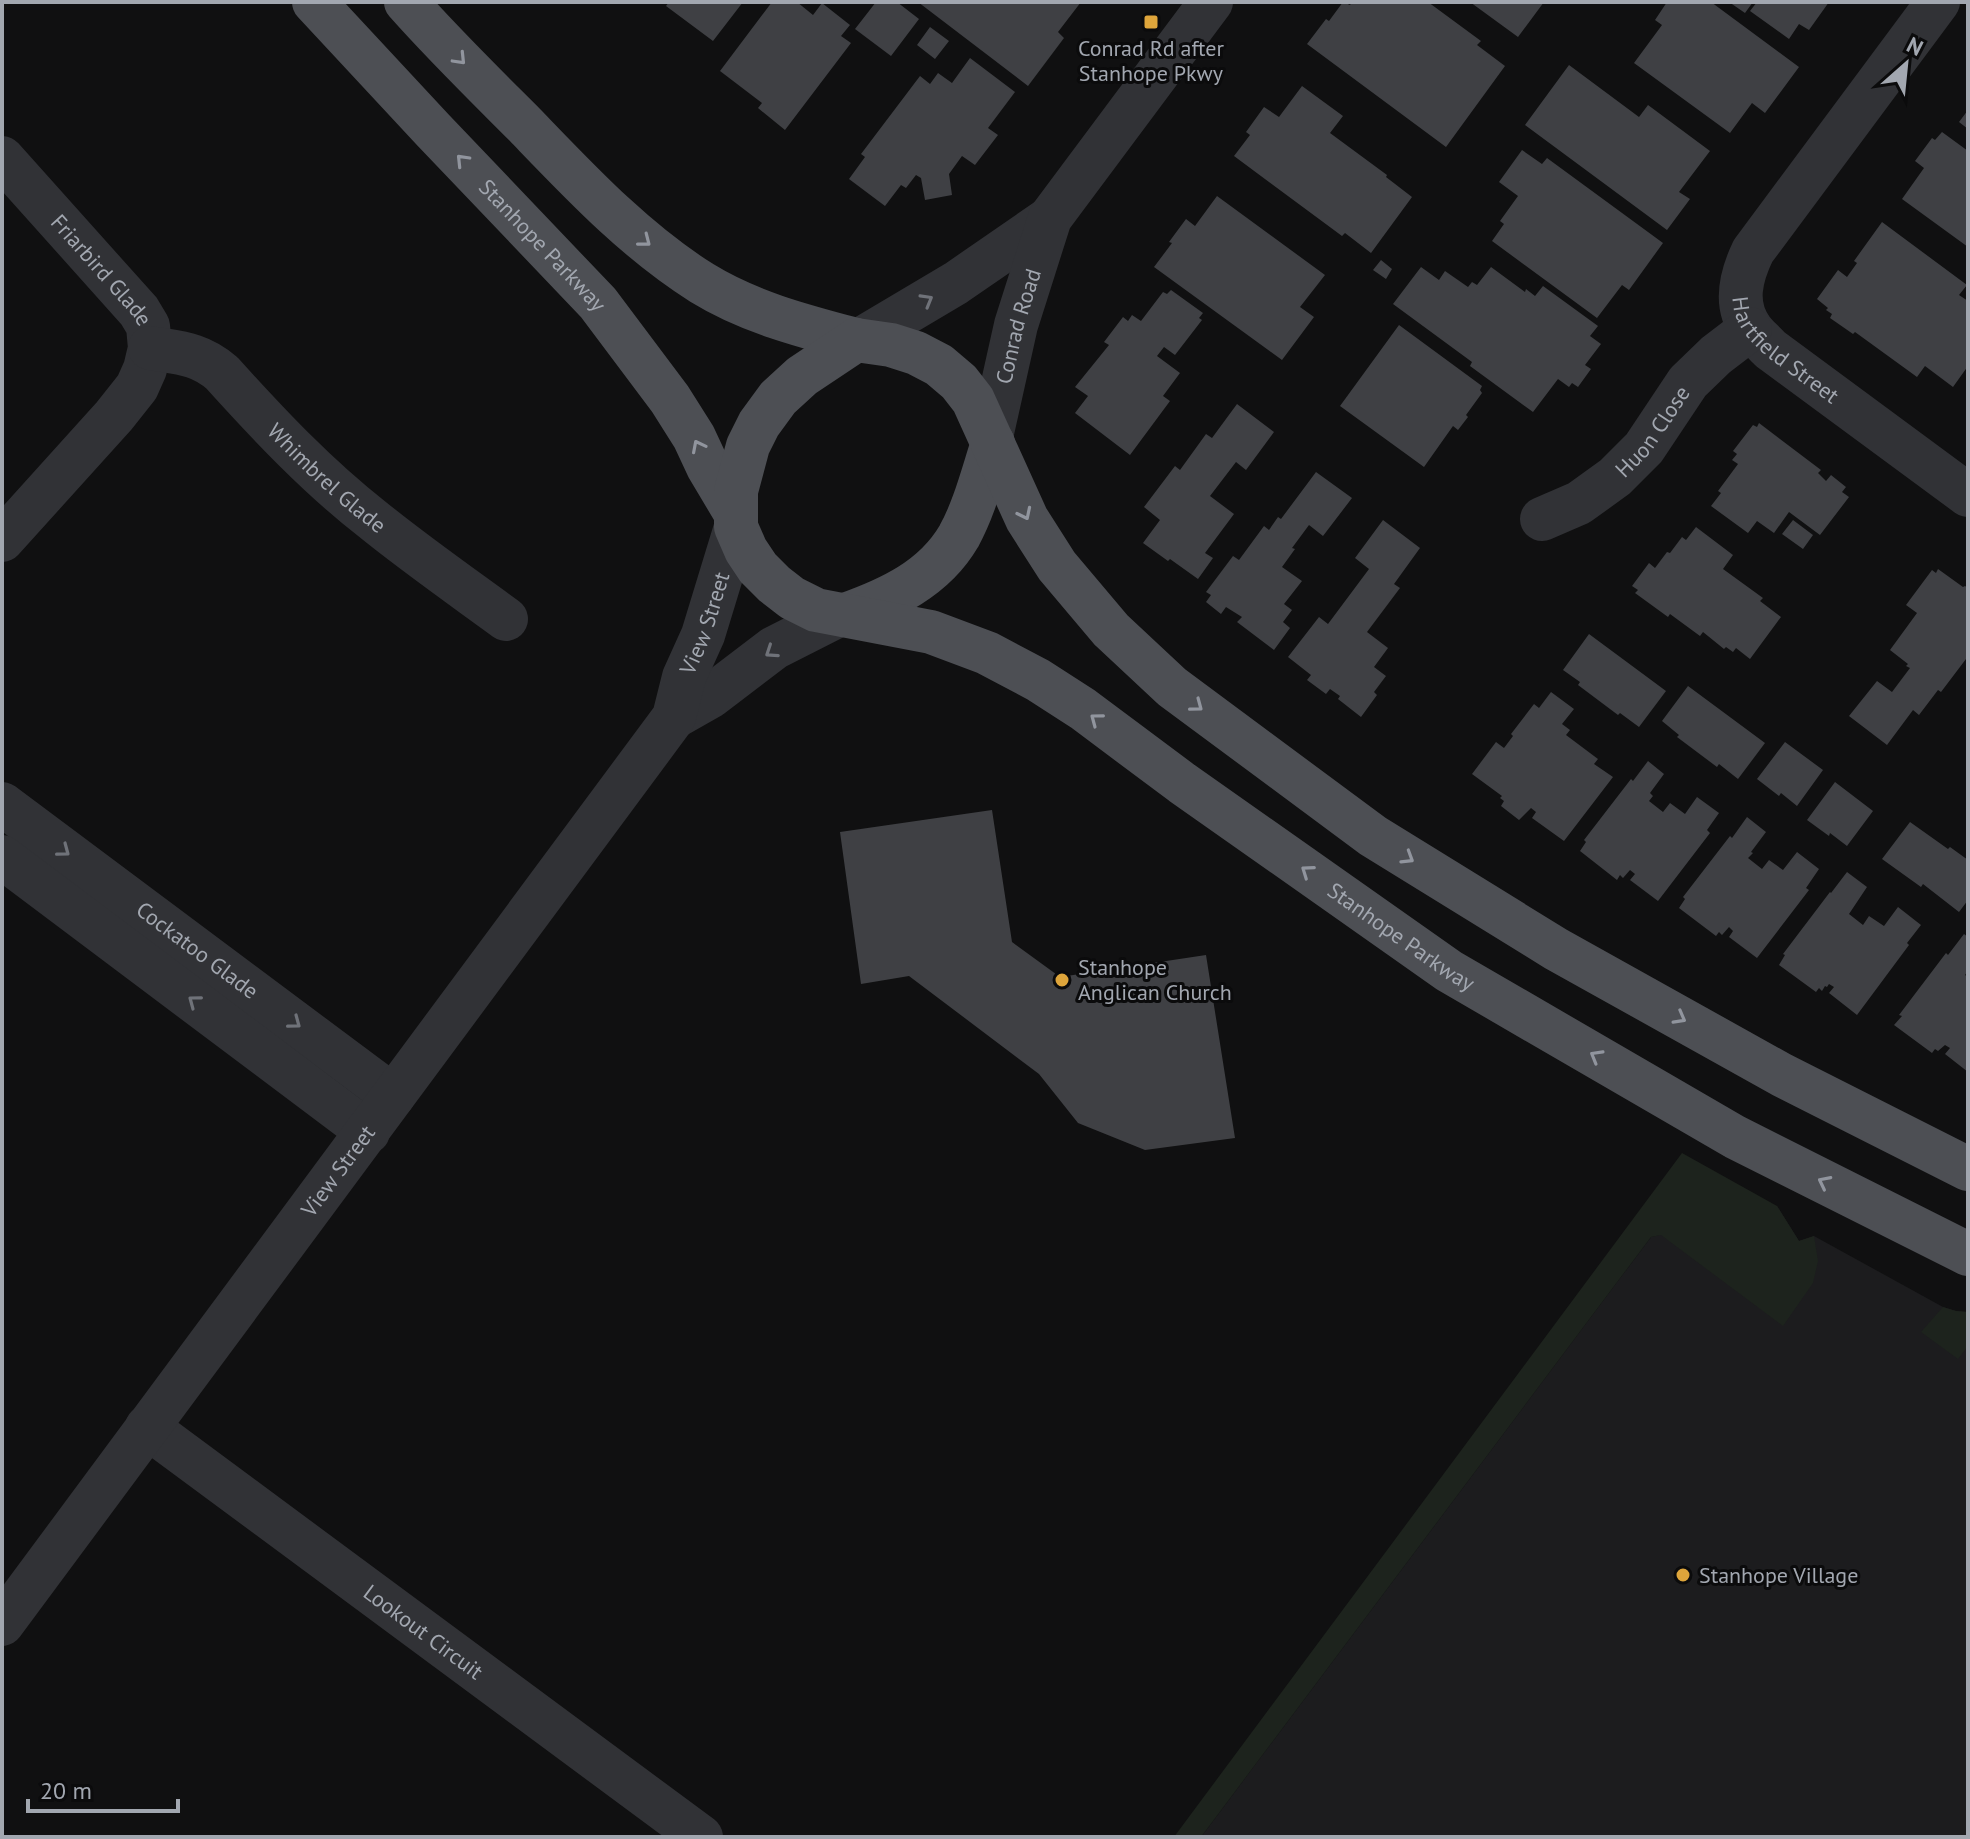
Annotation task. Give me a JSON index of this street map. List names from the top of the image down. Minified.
{"streets":{"main road":["Stanhope Parkway"],"street":["Friarbird Glade","Conrad Road","Hartfield Street","Huon Close","Whimbrel Glade","View Street","Cockatoo Glade","Lookout Circuit"]},"crossings":[["Stanhope Parkway","Conrad Road"],["Stanhope Parkway","View Street"],["Friarbird Glade","Whimbrel Glade"],["Conrad Road","View Street"],["Hartfield Street","Huon Close"],["View Street","Cockatoo Glade"],["View Street","Lookout Circuit"]],"places":{"transit":["Conrad Rd after Stanhope Pkwy"],"other":["Stanhope Anglican Church","Stanhope Village"]},"scale_bar":"20 m","north":"top right"}
